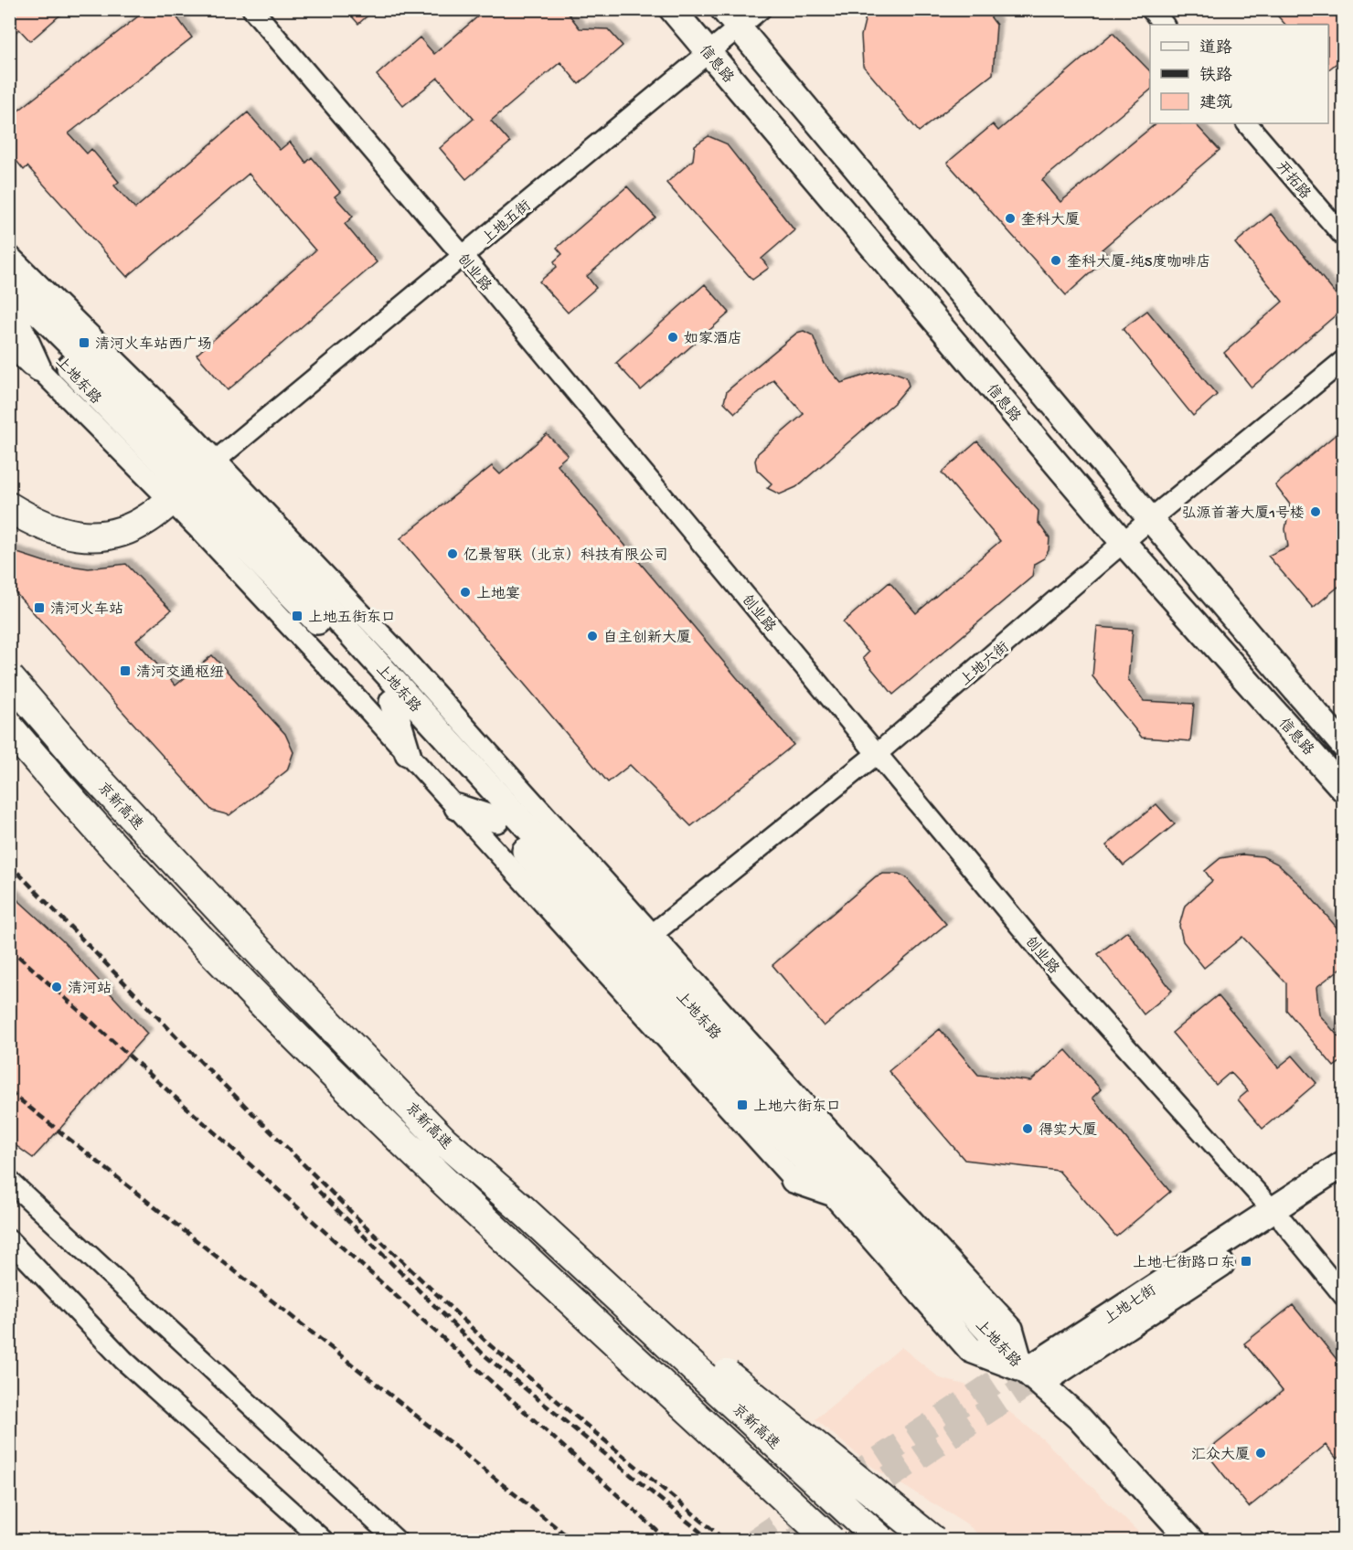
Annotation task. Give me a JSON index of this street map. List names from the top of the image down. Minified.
{"streets":{"highway":["京新高速"],"main road":["信息路","上地东路","上地七街"],"street":["开拓路","上地五街","创业路","上地六街"]},"crossings":[["信息路","上地五街"],["信息路","上地六街"],["上地五街","创业路"],["上地五街","上地东路"],["创业路","上地六街"],["创业路","上地七街"],["上地东路","上地六街"],["上地东路","上地七街"]],"places":{"other":["奎科大厦","奎科大厦-纯5度咖啡店","如家酒店","弘源首著大厦1号楼","亿景智联（北京）科技有限公司","上地宴","自主创新大厦","清河站","得实大厦","汇众大厦"],"transit":["清河火车站西广场","清河火车站","上地五街东口","清河交通枢纽","上地六街东口","上地七街路口东"]},"legend":["道路","铁路","建筑"]}
